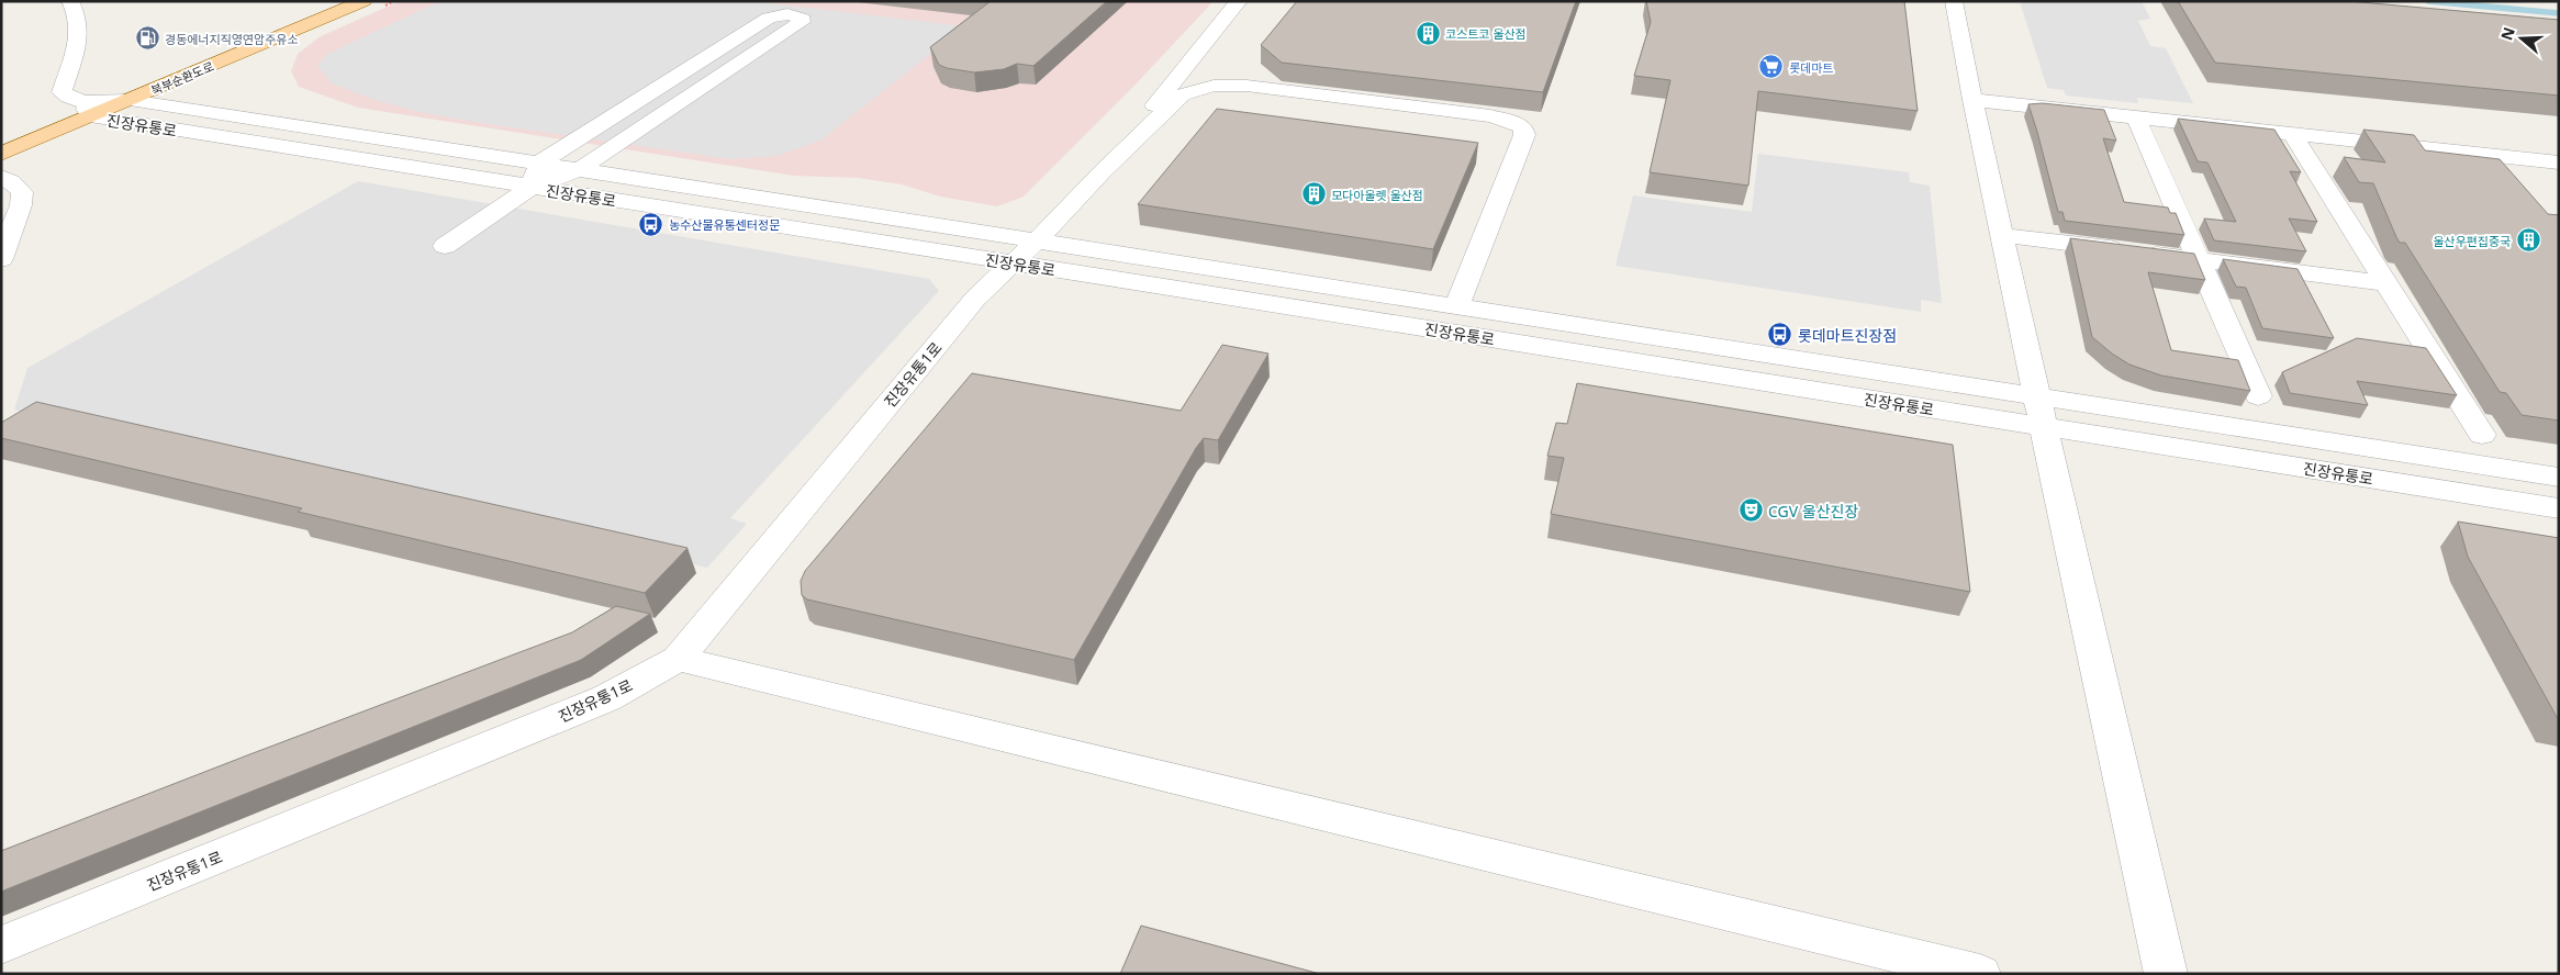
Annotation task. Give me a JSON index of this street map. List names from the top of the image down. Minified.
{"streets":{"main road":["북부순환도로"],"street":["진장유통로","진장유통1로"]},"crossings":[["북부순환도로","진장유통로"],["진장유통로","진장유통1로"]],"places":{"building":["코스트코 울산점","모다아울렛 울산점","울산우편집중국"],"fuel station":["경동에너지직영연암주유소"],"supermarket":["롯데마트"],"bus stop":["농수산물유통센터정문","롯데마트진장점"],"theatre":["CGV 울산진장"]},"north":"left"}
